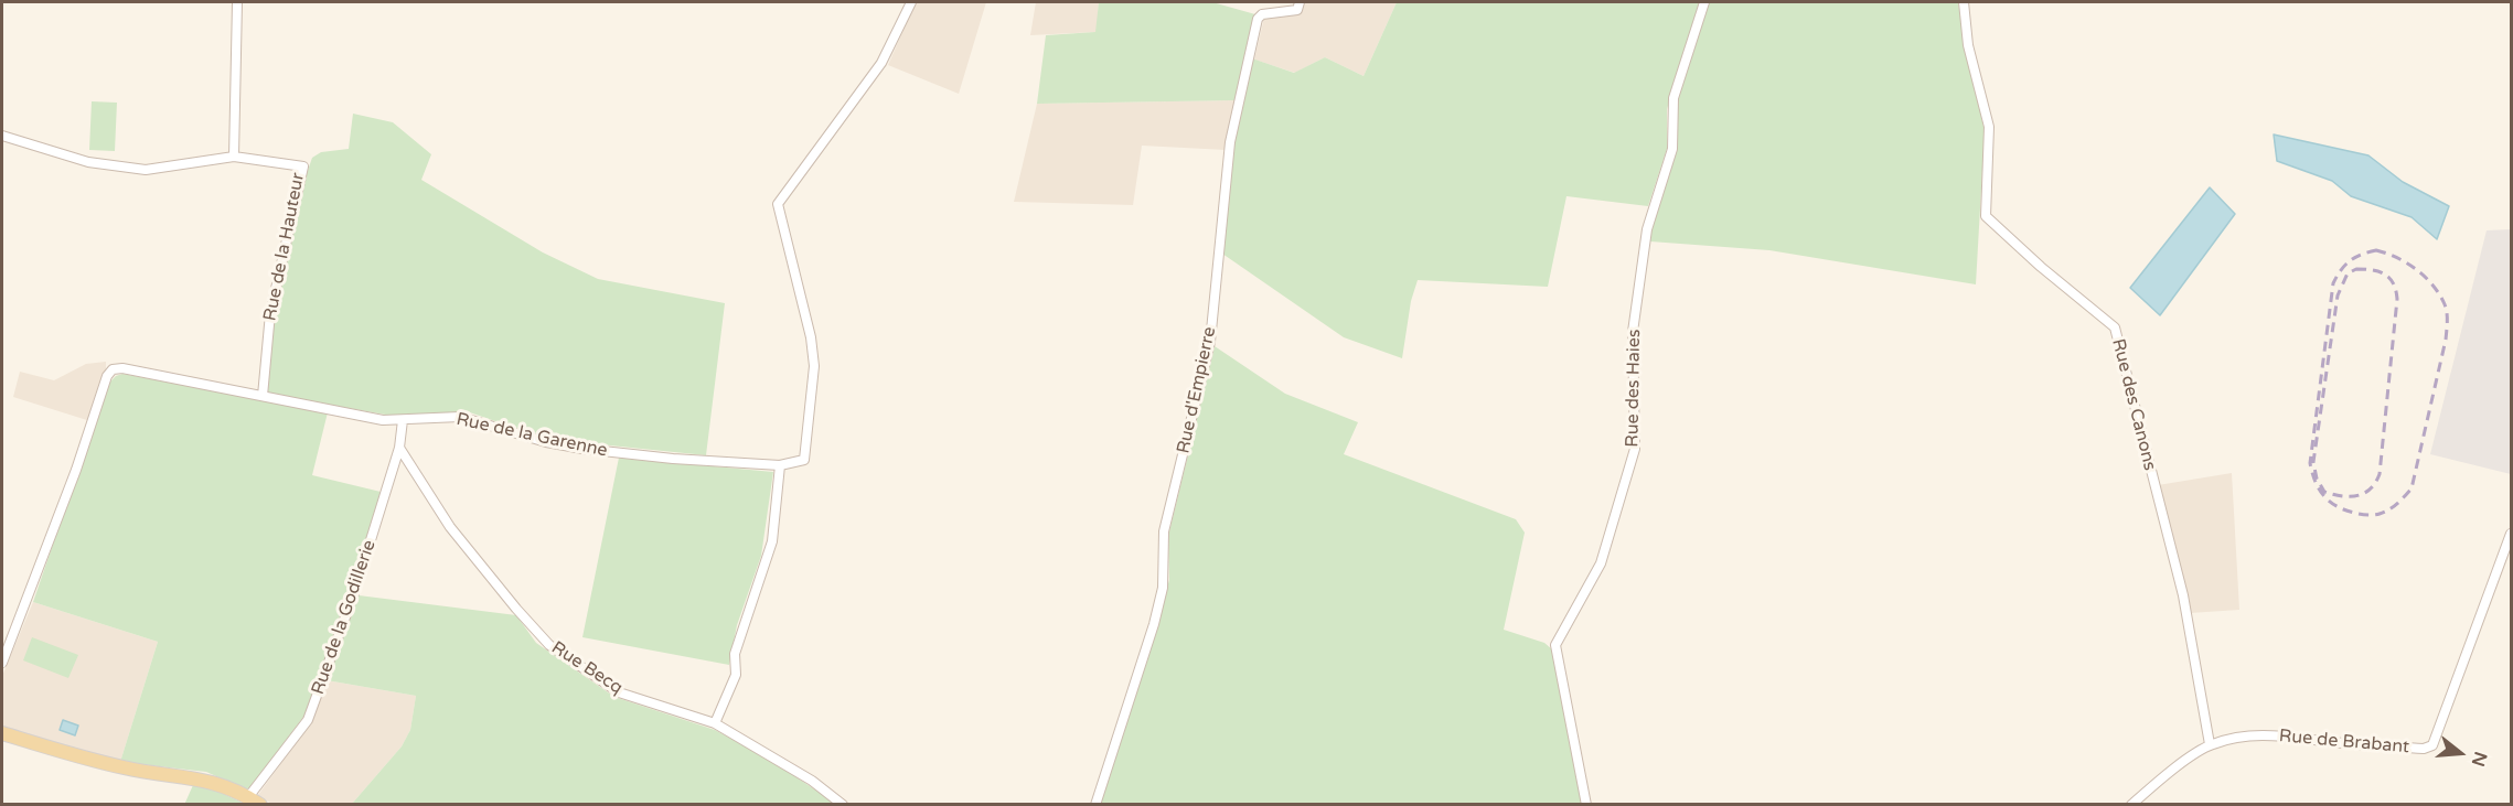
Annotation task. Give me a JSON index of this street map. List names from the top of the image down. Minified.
{"streets":{"street":["Rue de la Hauteur","Rue des Haies","Rue d'Empierre","Rue des Canons","Rue de la Garenne","Rue de la Godillerie","Rue Becq","Rue de Brabant"]},"crossings":[["Rue de la Hauteur","Rue de la Garenne"],["Rue des Canons","Rue de Brabant"],["Rue de la Garenne","Rue de la Godillerie"],["Rue de la Godillerie","Rue Becq"]],"north":"right"}
